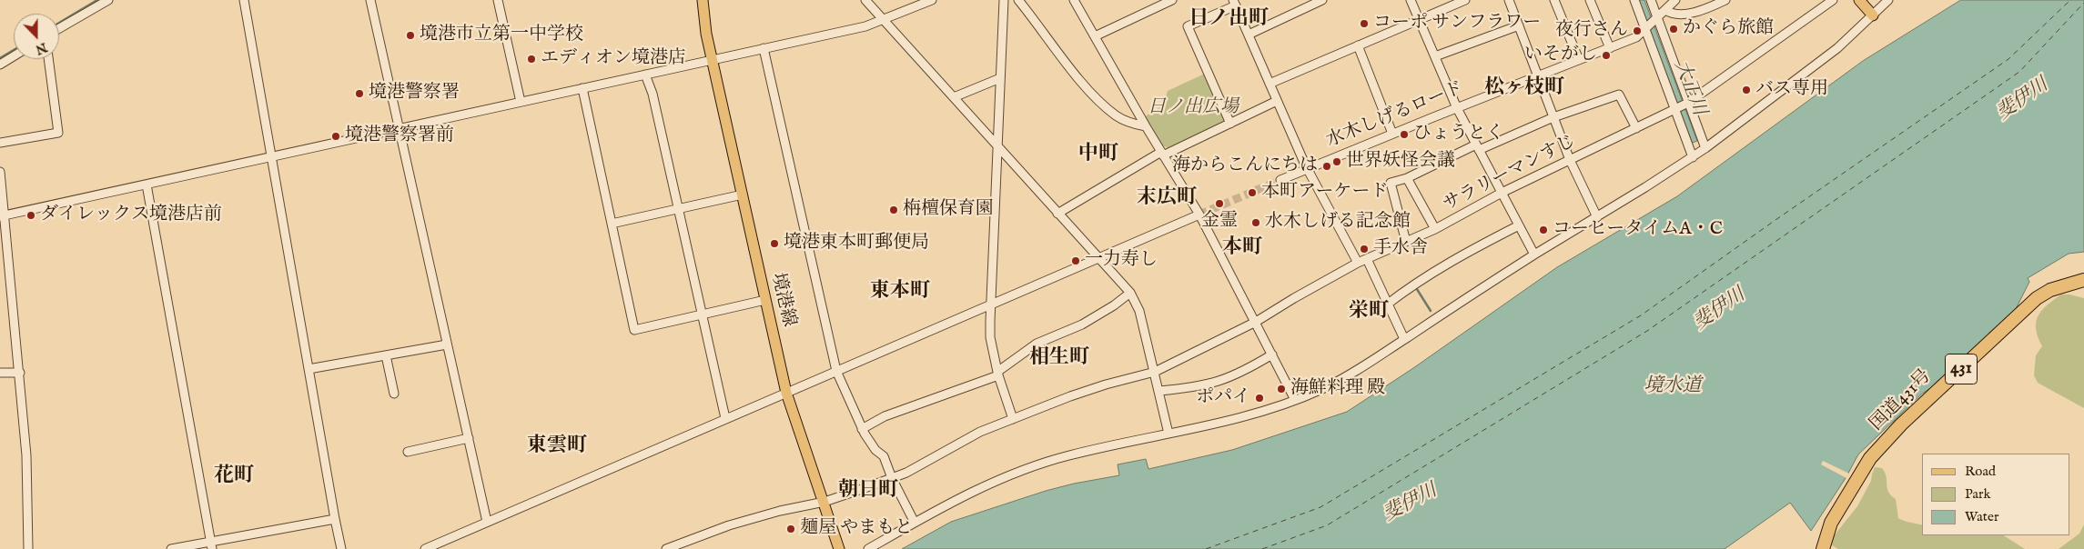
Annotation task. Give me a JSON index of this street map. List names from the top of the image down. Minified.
{"streets":{"highway":["431","国道431号"],"main road":["境港線"],"street":["水木しげるロード","サラリーマンすじ"]},"crossings":[["サラリーマンすじ","境港線"]],"districts":["日ノ出町","松ヶ枝町","中町","末広町","本町","東本町","栄町","相生町","東雲町","花町","朝日町"],"water":["大正川","斐伊川","境水道"],"parks":["日ノ出広場"],"places":["コーポ サンフラワー","かぐら旅館","夜行さん","境港市立第一中学校","いそがし","エディオン境港店","バス専用","境港警察署","ひょうとく","境港警察署前","世界妖怪会議","海からこんにちは","本町アーケード","金霊","栴檀保育園","ダイレックス境港店前","水木しげる記念館","コーヒータイムA・C","境港東本町郵便局","手水舎","一力寿し","海鮮料理 殿","ポパイ","麺屋 やまもと"],"legend":["Road","Park","Water"],"north":"bottom"}
